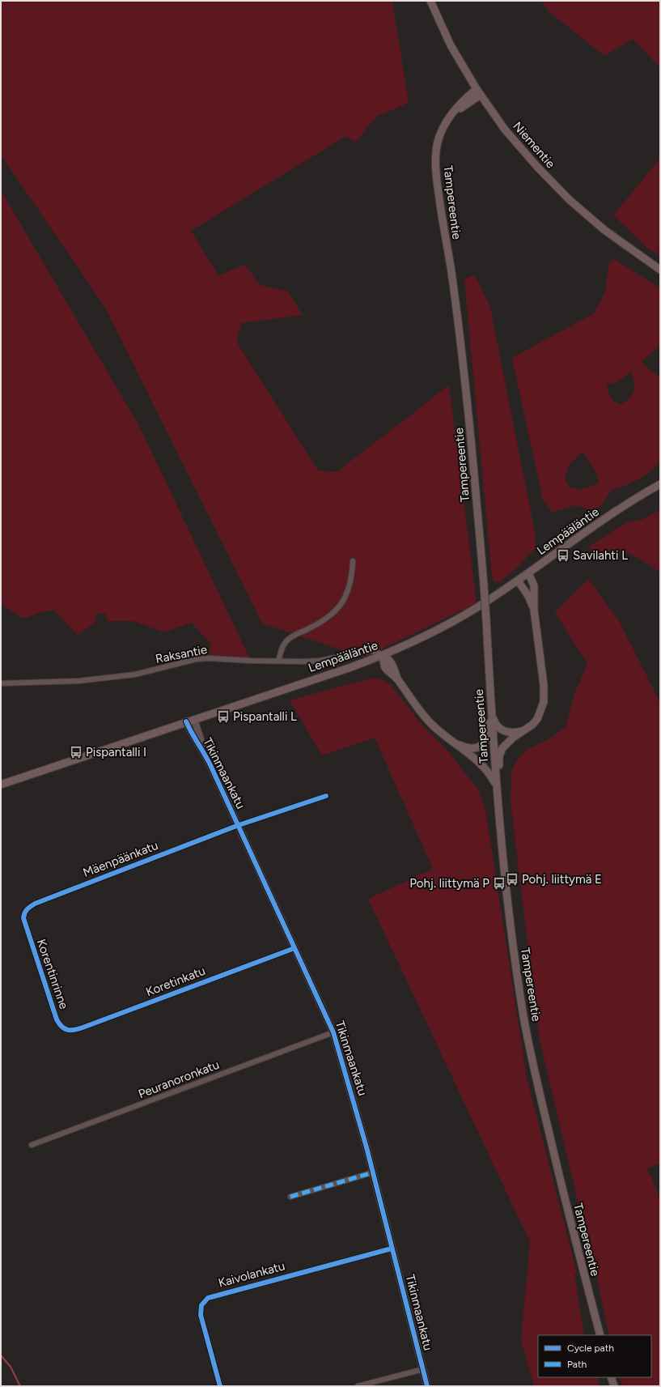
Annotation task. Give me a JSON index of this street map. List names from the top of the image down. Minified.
{"streets":{"main road":["Niementie","Tampereentie","Lempääläntie"],"street":["Raksantie","Tikinmaankatu","Mäenpäänkatu","Korentinrinne","Koretinkatu","Peuranoronkatu","Kaivolankatu"]},"crossings":[["Niementie","Tampereentie"],["Lempääläntie","Raksantie"],["Lempääläntie","Tikinmaankatu"],["Tikinmaankatu","Mäenpäänkatu"],["Tikinmaankatu","Koretinkatu"],["Tikinmaankatu","Peuranoronkatu"],["Tikinmaankatu","Kaivolankatu"],["Mäenpäänkatu","Korentinrinne"],["Korentinrinne","Koretinkatu"]],"places":{"bus stop":["Savilahti L","Pispantalli L","Pispantalli I","Pohj. liittymä E","Pohj. liittymä P"]},"legend":["Cycle path","Path"]}
